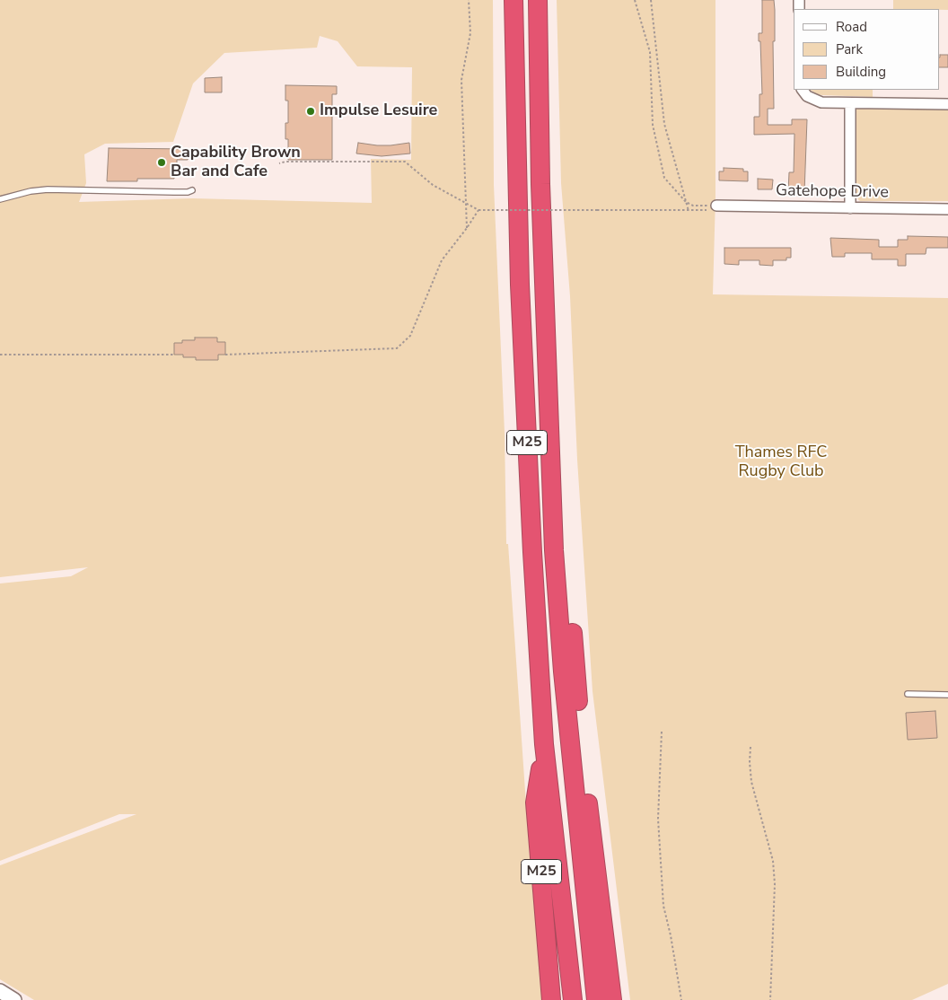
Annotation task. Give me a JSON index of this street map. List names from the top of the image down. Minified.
{"streets":{"highway":["M25"],"street":["Gatehope Drive"]},"parks":["Thames RFC Rugby Club"],"places":["Impulse Lesuire","Capability Brown Bar and Cafe"],"legend":["Road","Park","Building"]}
